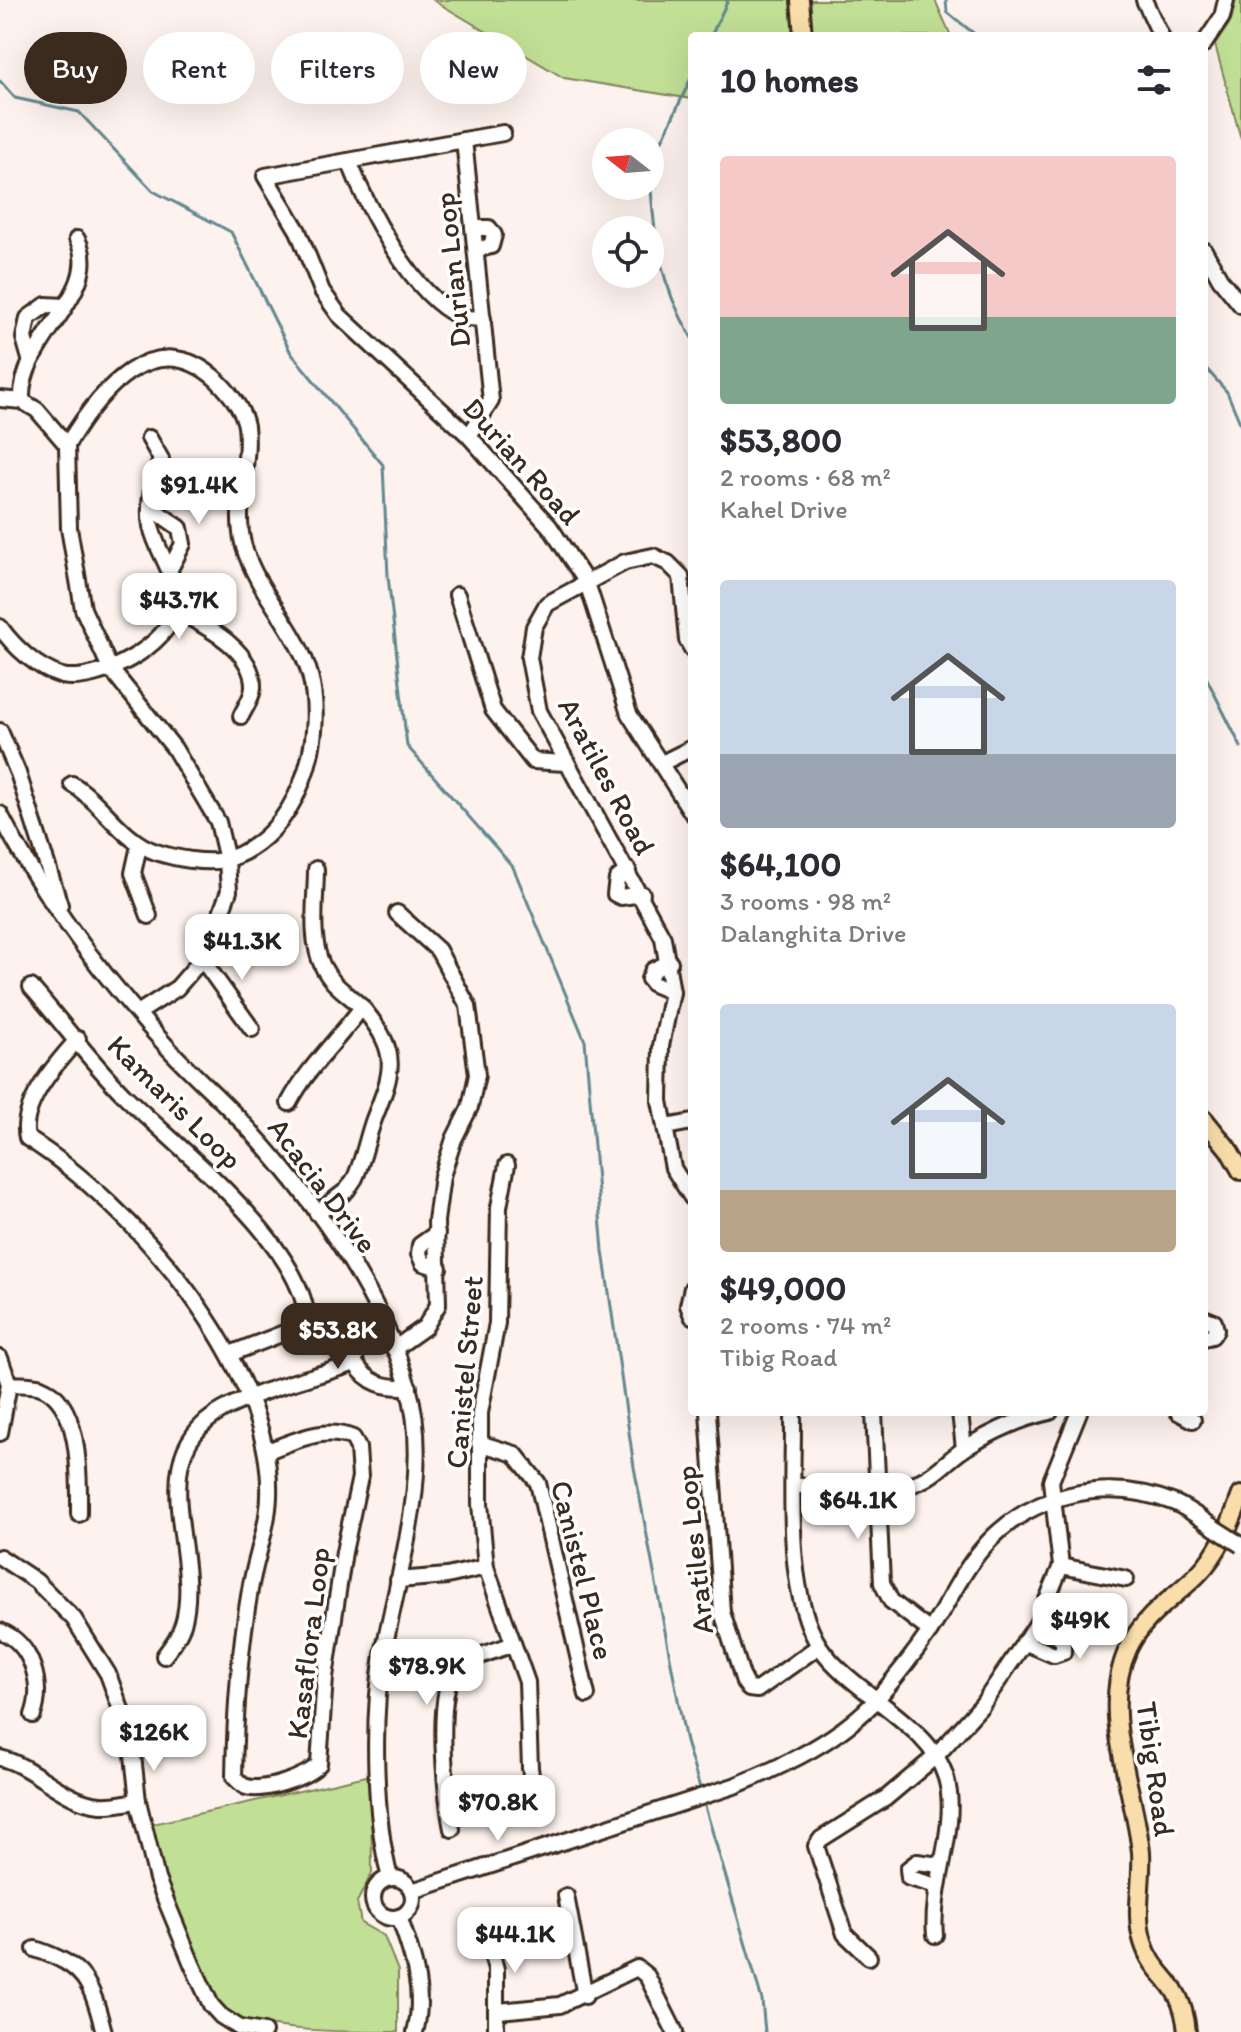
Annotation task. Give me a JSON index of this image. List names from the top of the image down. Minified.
{"streets":{"main road":["Tibig Road"],"street":["Durian Loop","Durian Road","Aratiles Road","Kamaris Loop","Acacia Drive","Canistel Street","Aratiles Loop","Canistel Place","Kasaflora Loop"]},"crossings":[["Durian Loop","Durian Road"],["Durian Road","Aratiles Road"],["Kamaris Loop","Kasaflora Loop"],["Canistel Street","Canistel Place"]],"north":"left","page":{"chip":["Buy","Rent","Filters","New"],"heading":"10 homes","list":[{"name":"$53,800","note":"2 rooms · 68 m² · Kahel Drive"},{"name":"$64,100","note":"3 rooms · 98 m² · Dalanghita Drive"},{"name":"$49,000","note":"2 rooms · 74 m² · Tibig Road"}],"price":["$91.4K","$43.7K","$41.3K","$53.8K","$64.1K","$49K","$78.9K","$126K","$70.8K","$44.1K"]}}
